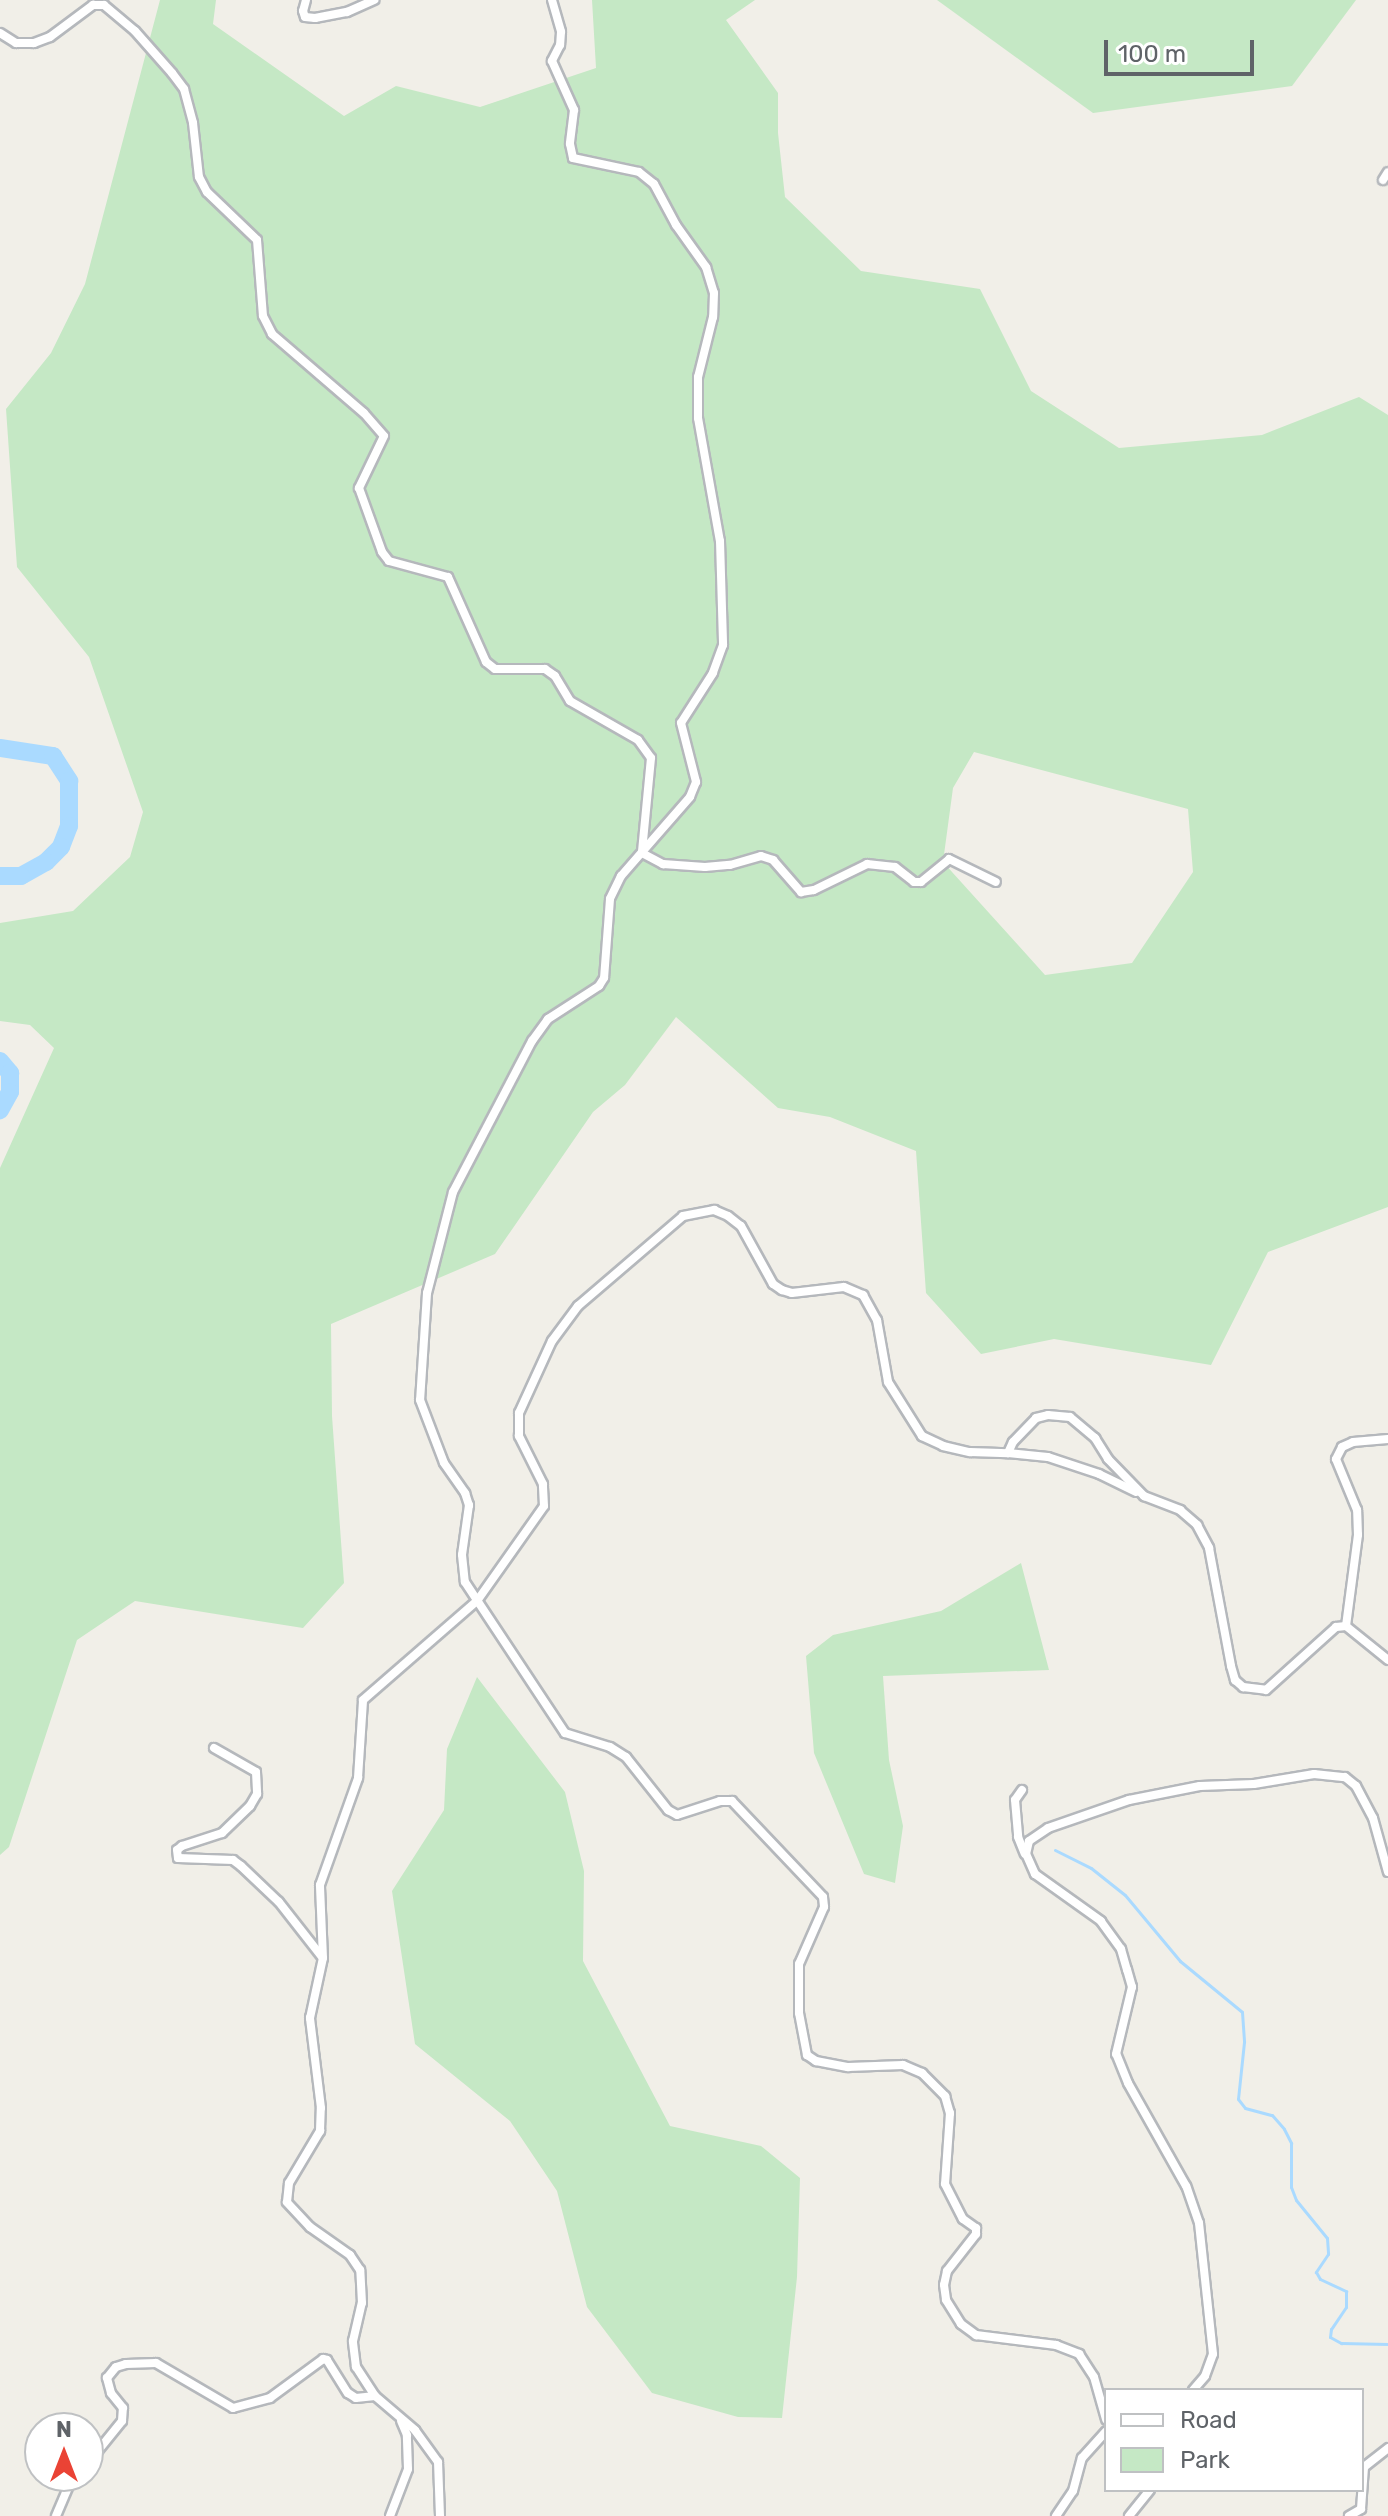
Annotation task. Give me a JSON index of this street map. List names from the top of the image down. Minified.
{"legend":["Road","Park"],"scale_bar":"100 m","north":"top"}
